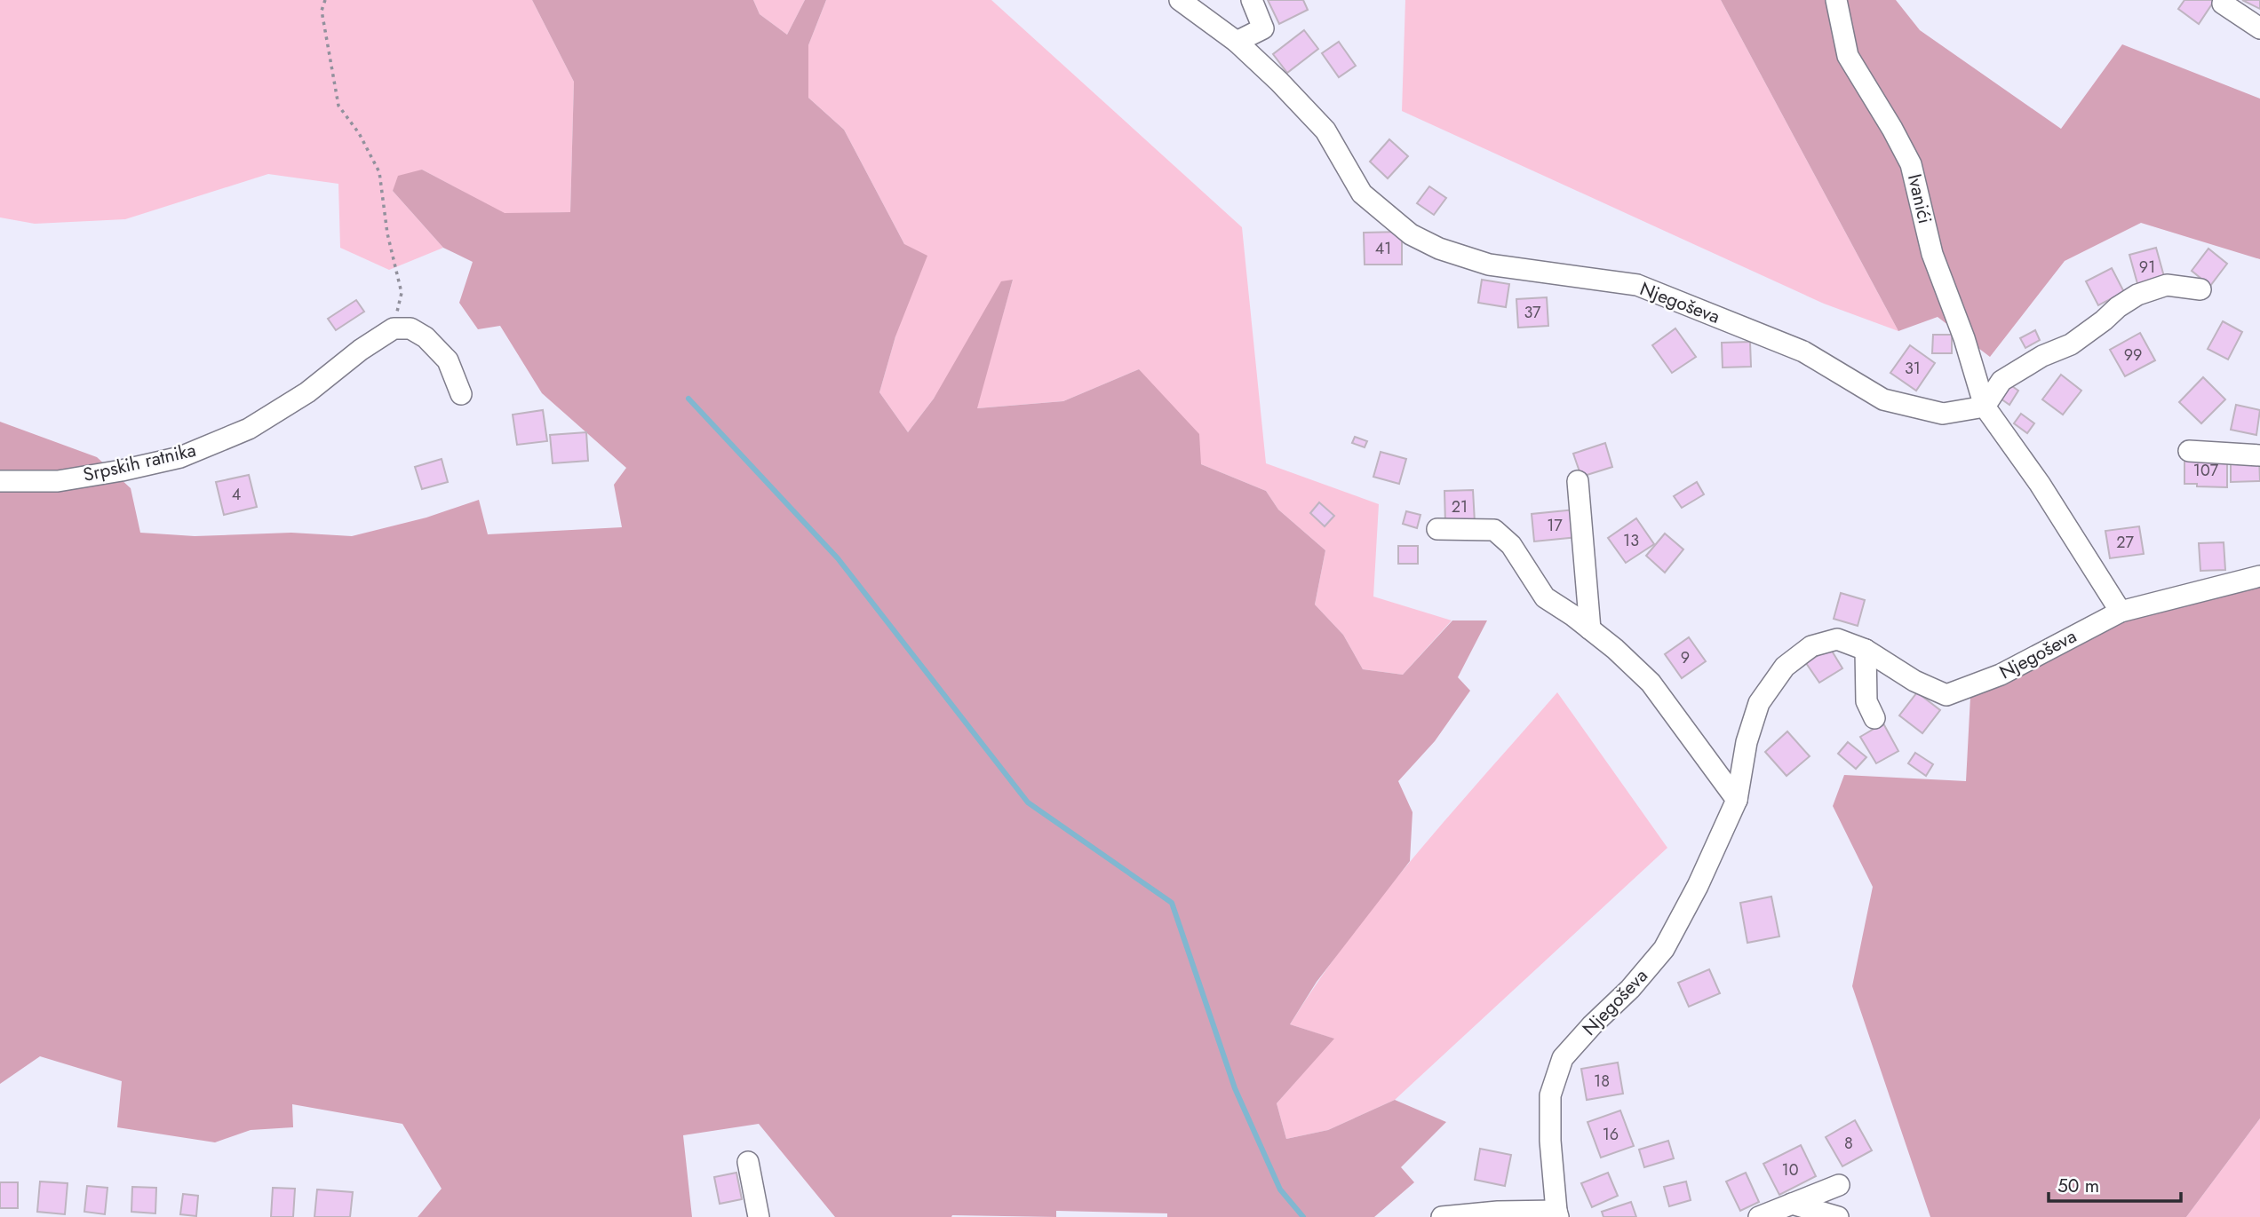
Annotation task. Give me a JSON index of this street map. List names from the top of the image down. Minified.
{"streets":{"street":["Ivanići","Njegoševa","Srpskih ratnika"]},"crossings":[["Ivanići","Njegoševa"]],"house_numbers":["41","91","37","99","31","107","4","21","17","13","27","9","18","16","8","10"],"scale_bar":"50 m"}
